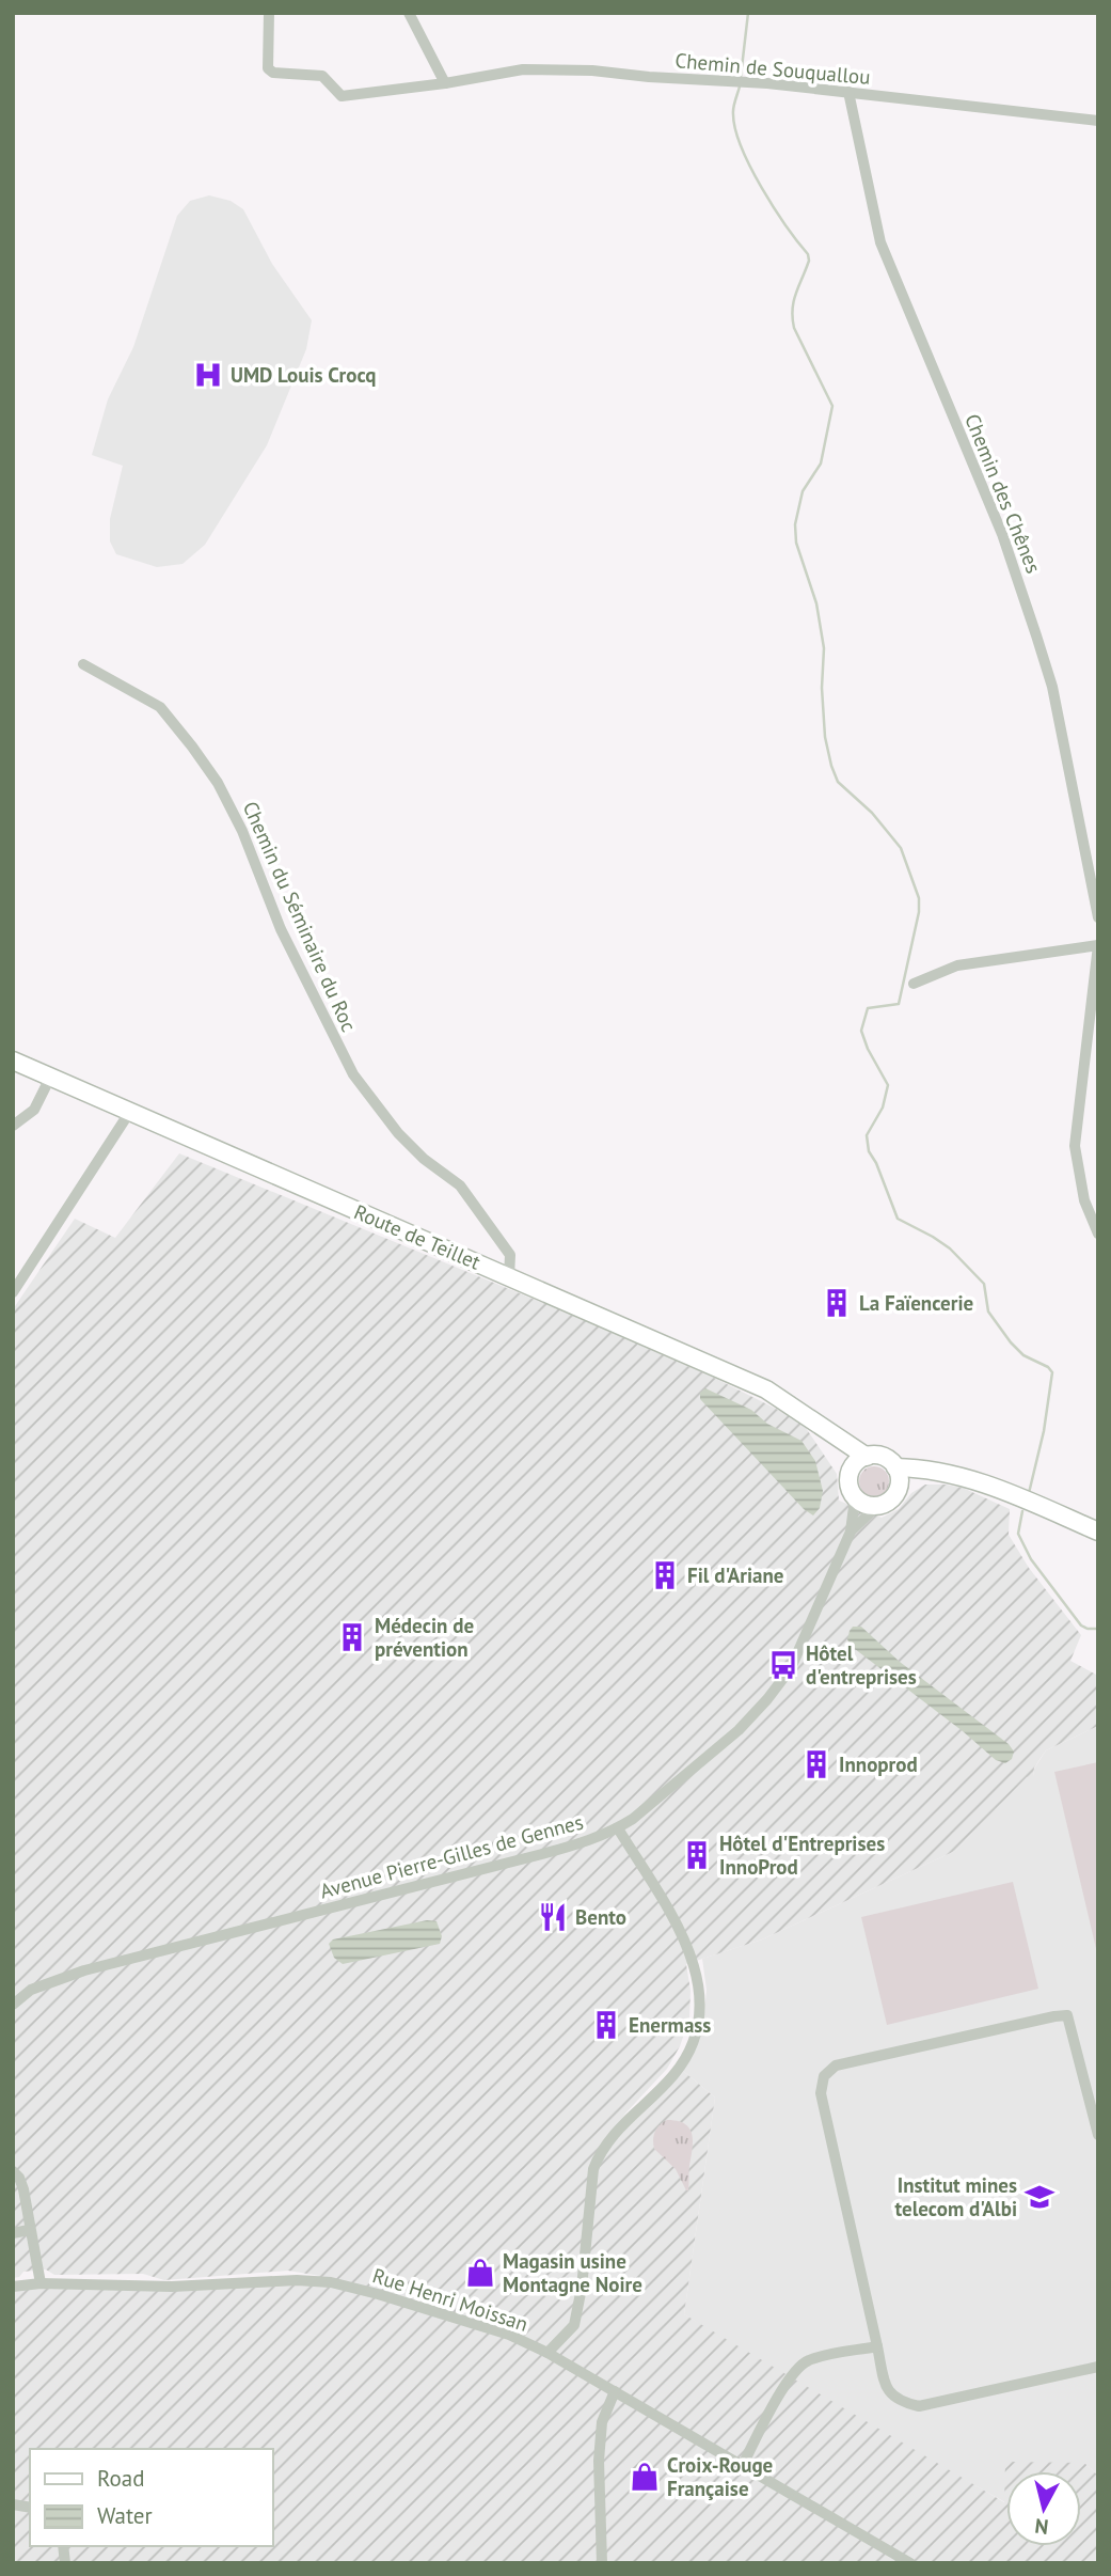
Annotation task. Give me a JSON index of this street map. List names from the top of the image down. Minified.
{"streets":{"main road":["Route de Teillet"],"street":["Chemin de Souquallou","Chemin des Chênes","Chemin du Séminaire du Roc","Avenue Pierre-Gilles de Gennes","Rue Henri Moissan"]},"crossings":[["Chemin de Souquallou","Chemin des Chênes"],["Chemin du Séminaire du Roc","Route de Teillet"],["Route de Teillet","Avenue Pierre-Gilles de Gennes"]],"places":{"hospital":["UMD Louis Crocq"],"building":["La Faïencerie","Fil d'Ariane","Médecin de prévention","Innoprod","Hôtel d'Entreprises InnoProd","Enermass"],"bus stop":["Hôtel d'entreprises"],"restaurant":["Bento"],"school or university":["Institut mines telecom d'Albi"],"shop":["Magasin usine Montagne Noire","Croix-Rouge Française"]},"legend":["Road","Water"],"north":"bottom"}
